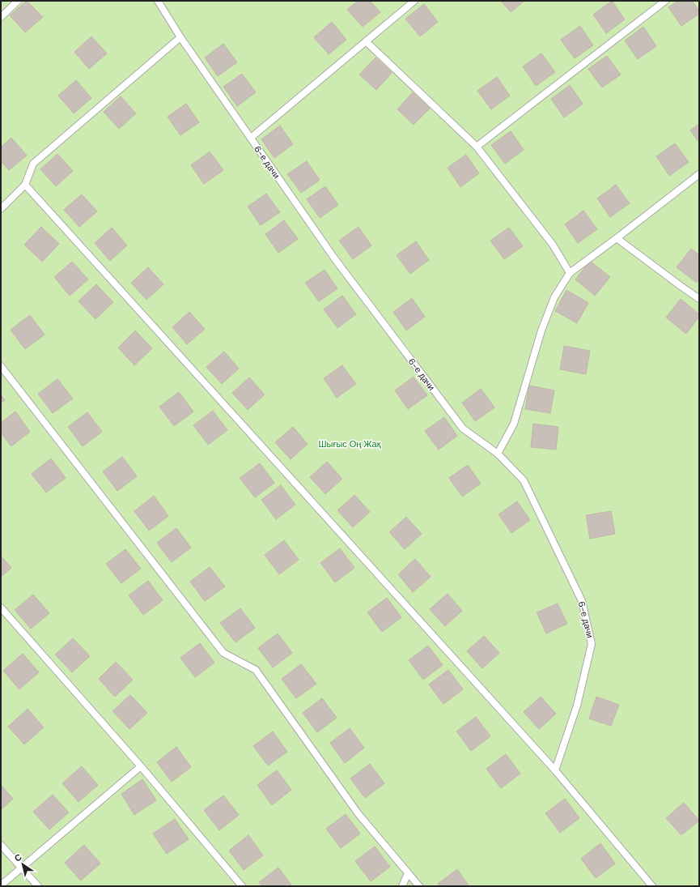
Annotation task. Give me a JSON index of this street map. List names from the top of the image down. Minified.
{"streets":{"lane":["6-е дачи"]},"parks":["Шығыс Оң Жақ"],"north":"top left"}
